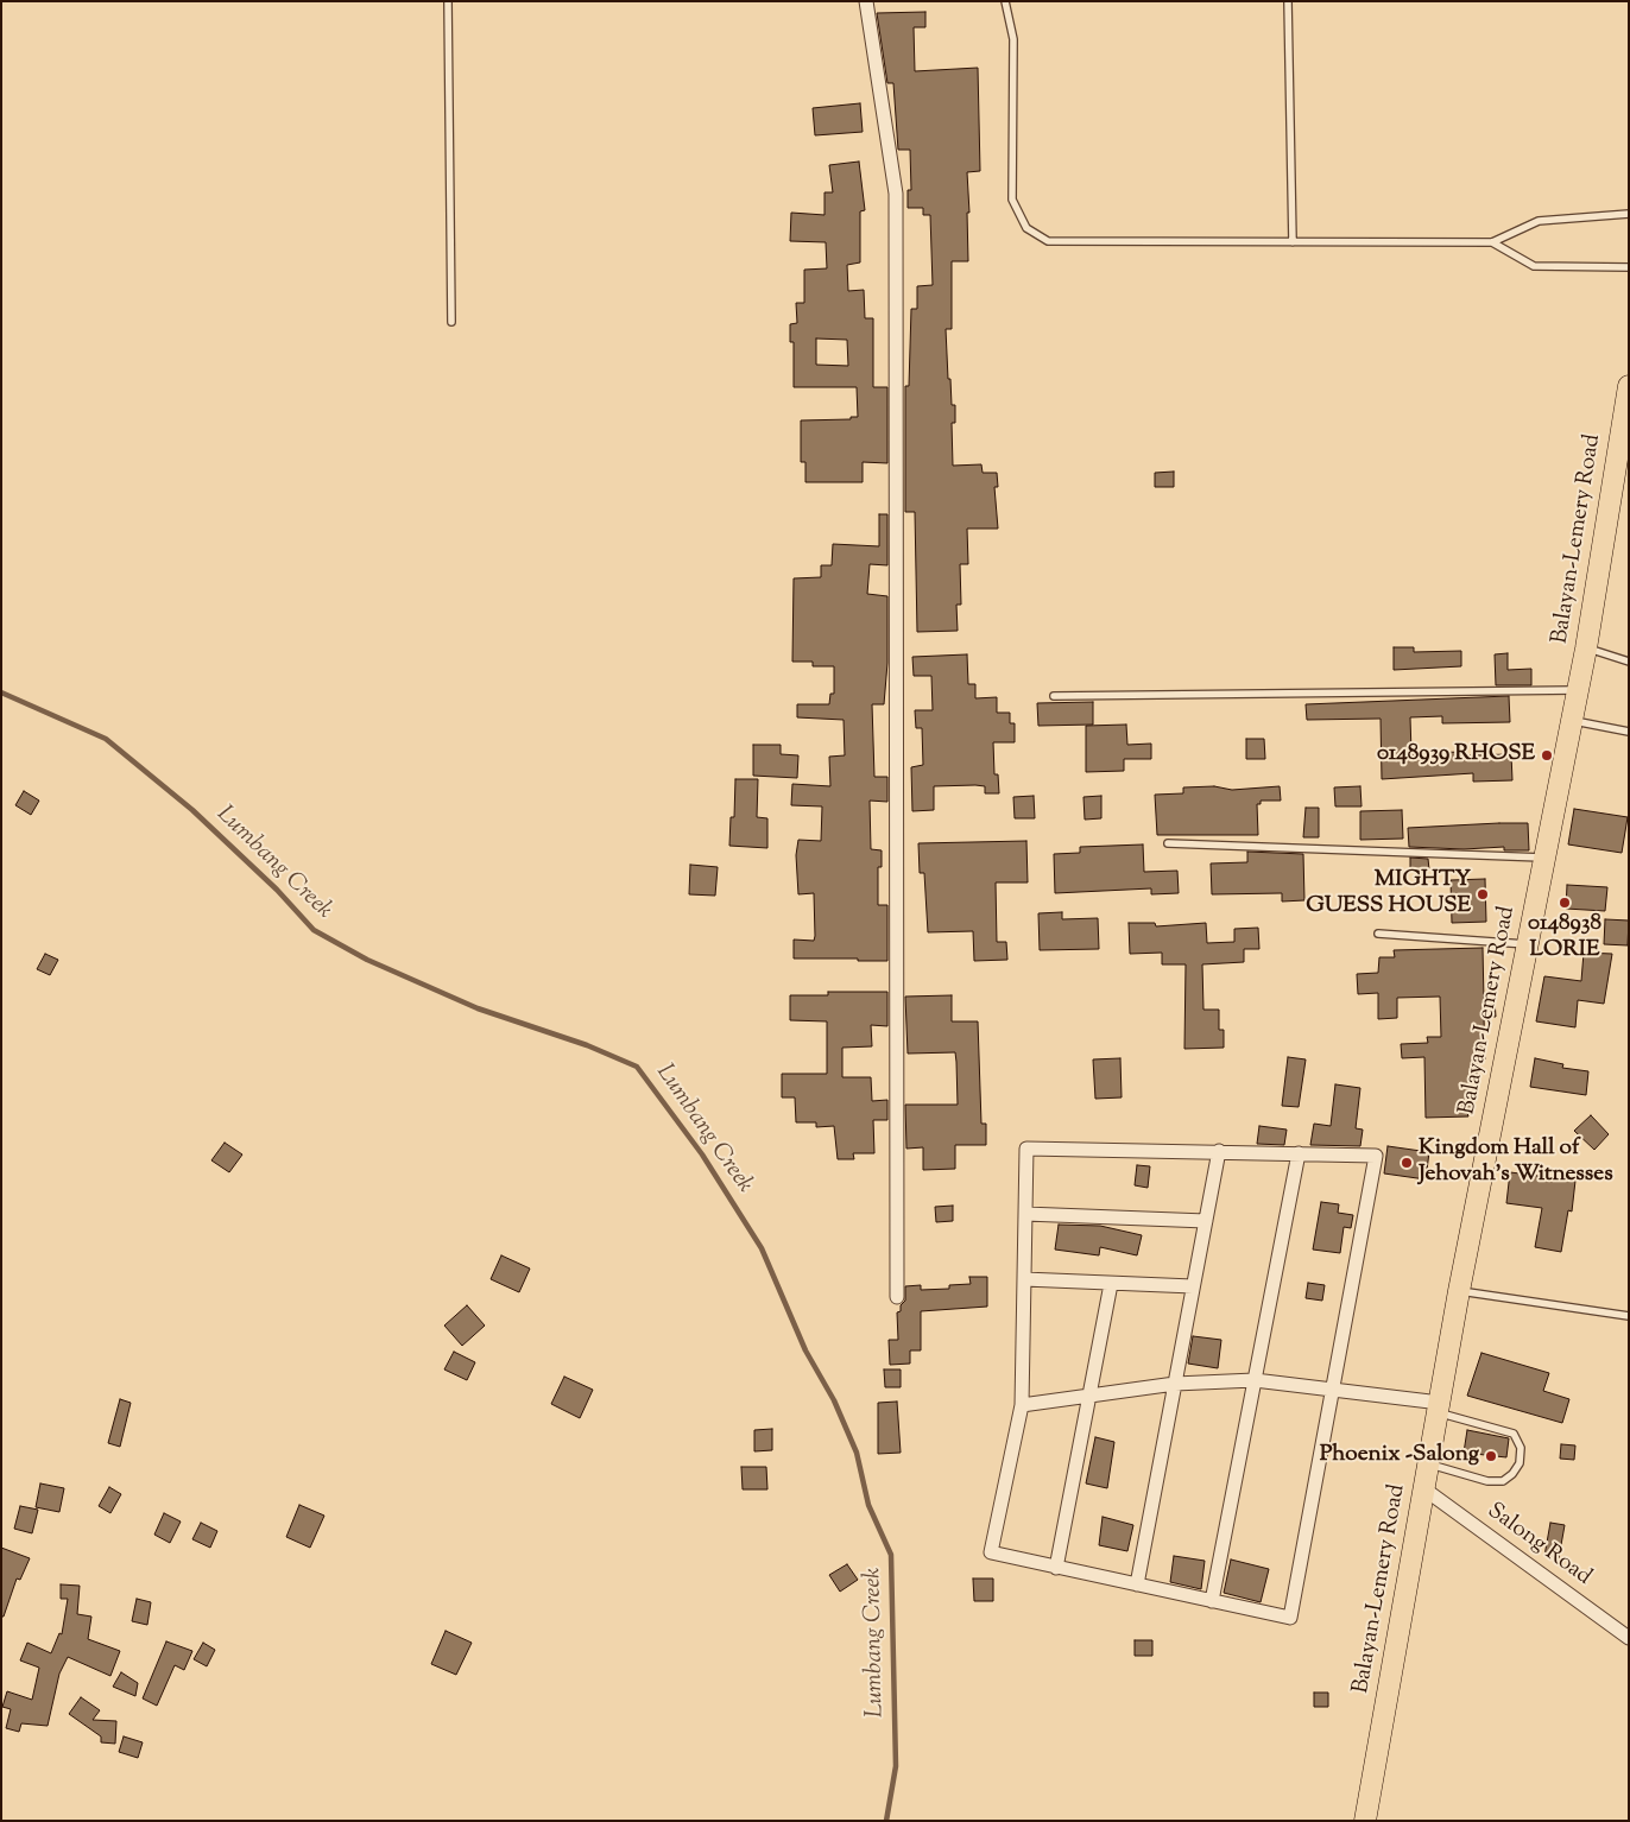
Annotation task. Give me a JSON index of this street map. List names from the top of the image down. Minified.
{"streets":{"main road":["Balayan-Lemery Road"],"street":["Salong Road"]},"crossings":[["Balayan-Lemery Road","Salong Road"]],"water":["Lumbang Creek"],"places":["0148939 RHOSE","MIGHTY GUESS HOUSE","0148938 LORIE","Kingdom Hall of Jehovah's Witnesses","Phoenix -Salong"]}
